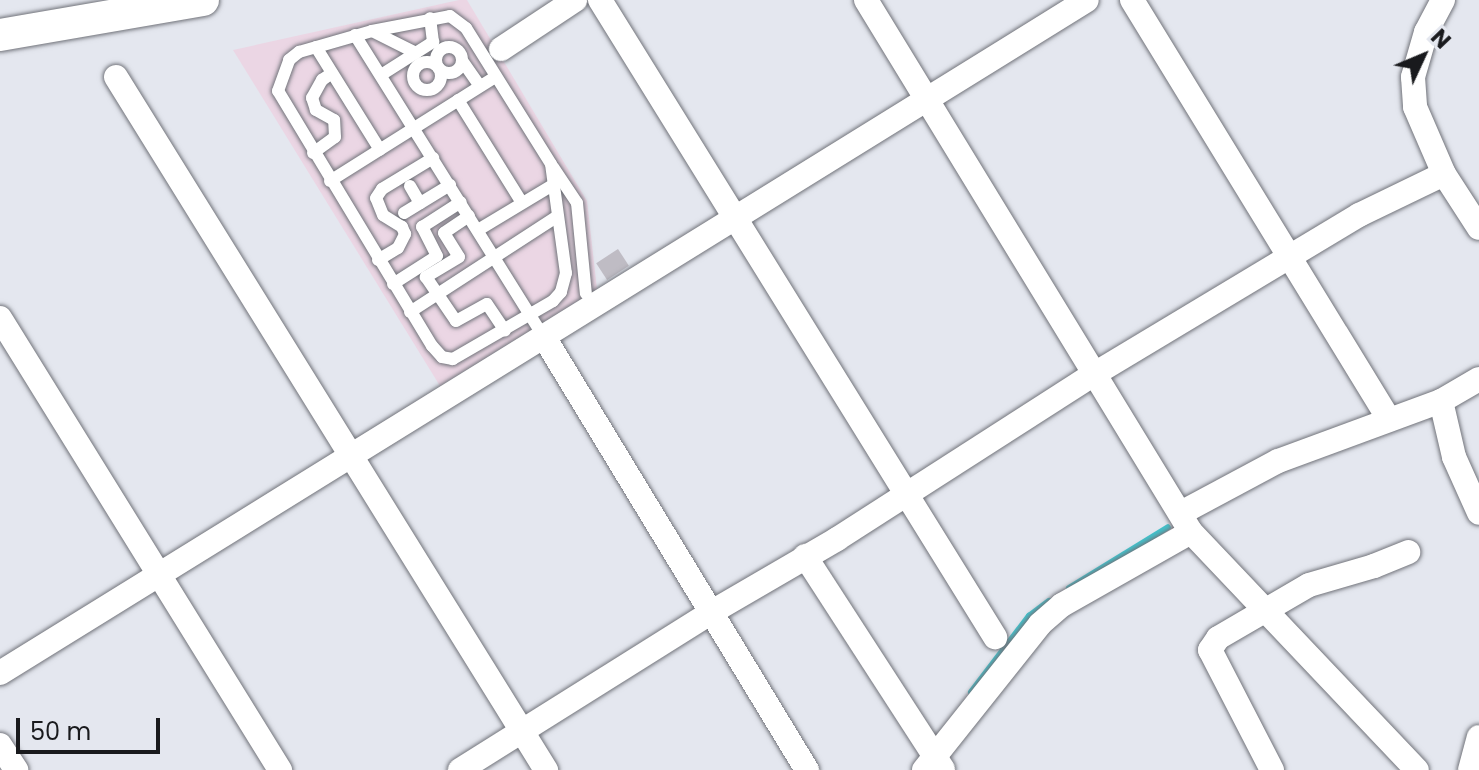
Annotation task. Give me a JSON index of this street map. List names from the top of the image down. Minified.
{"scale_bar":"50 m","north":"top right"}
